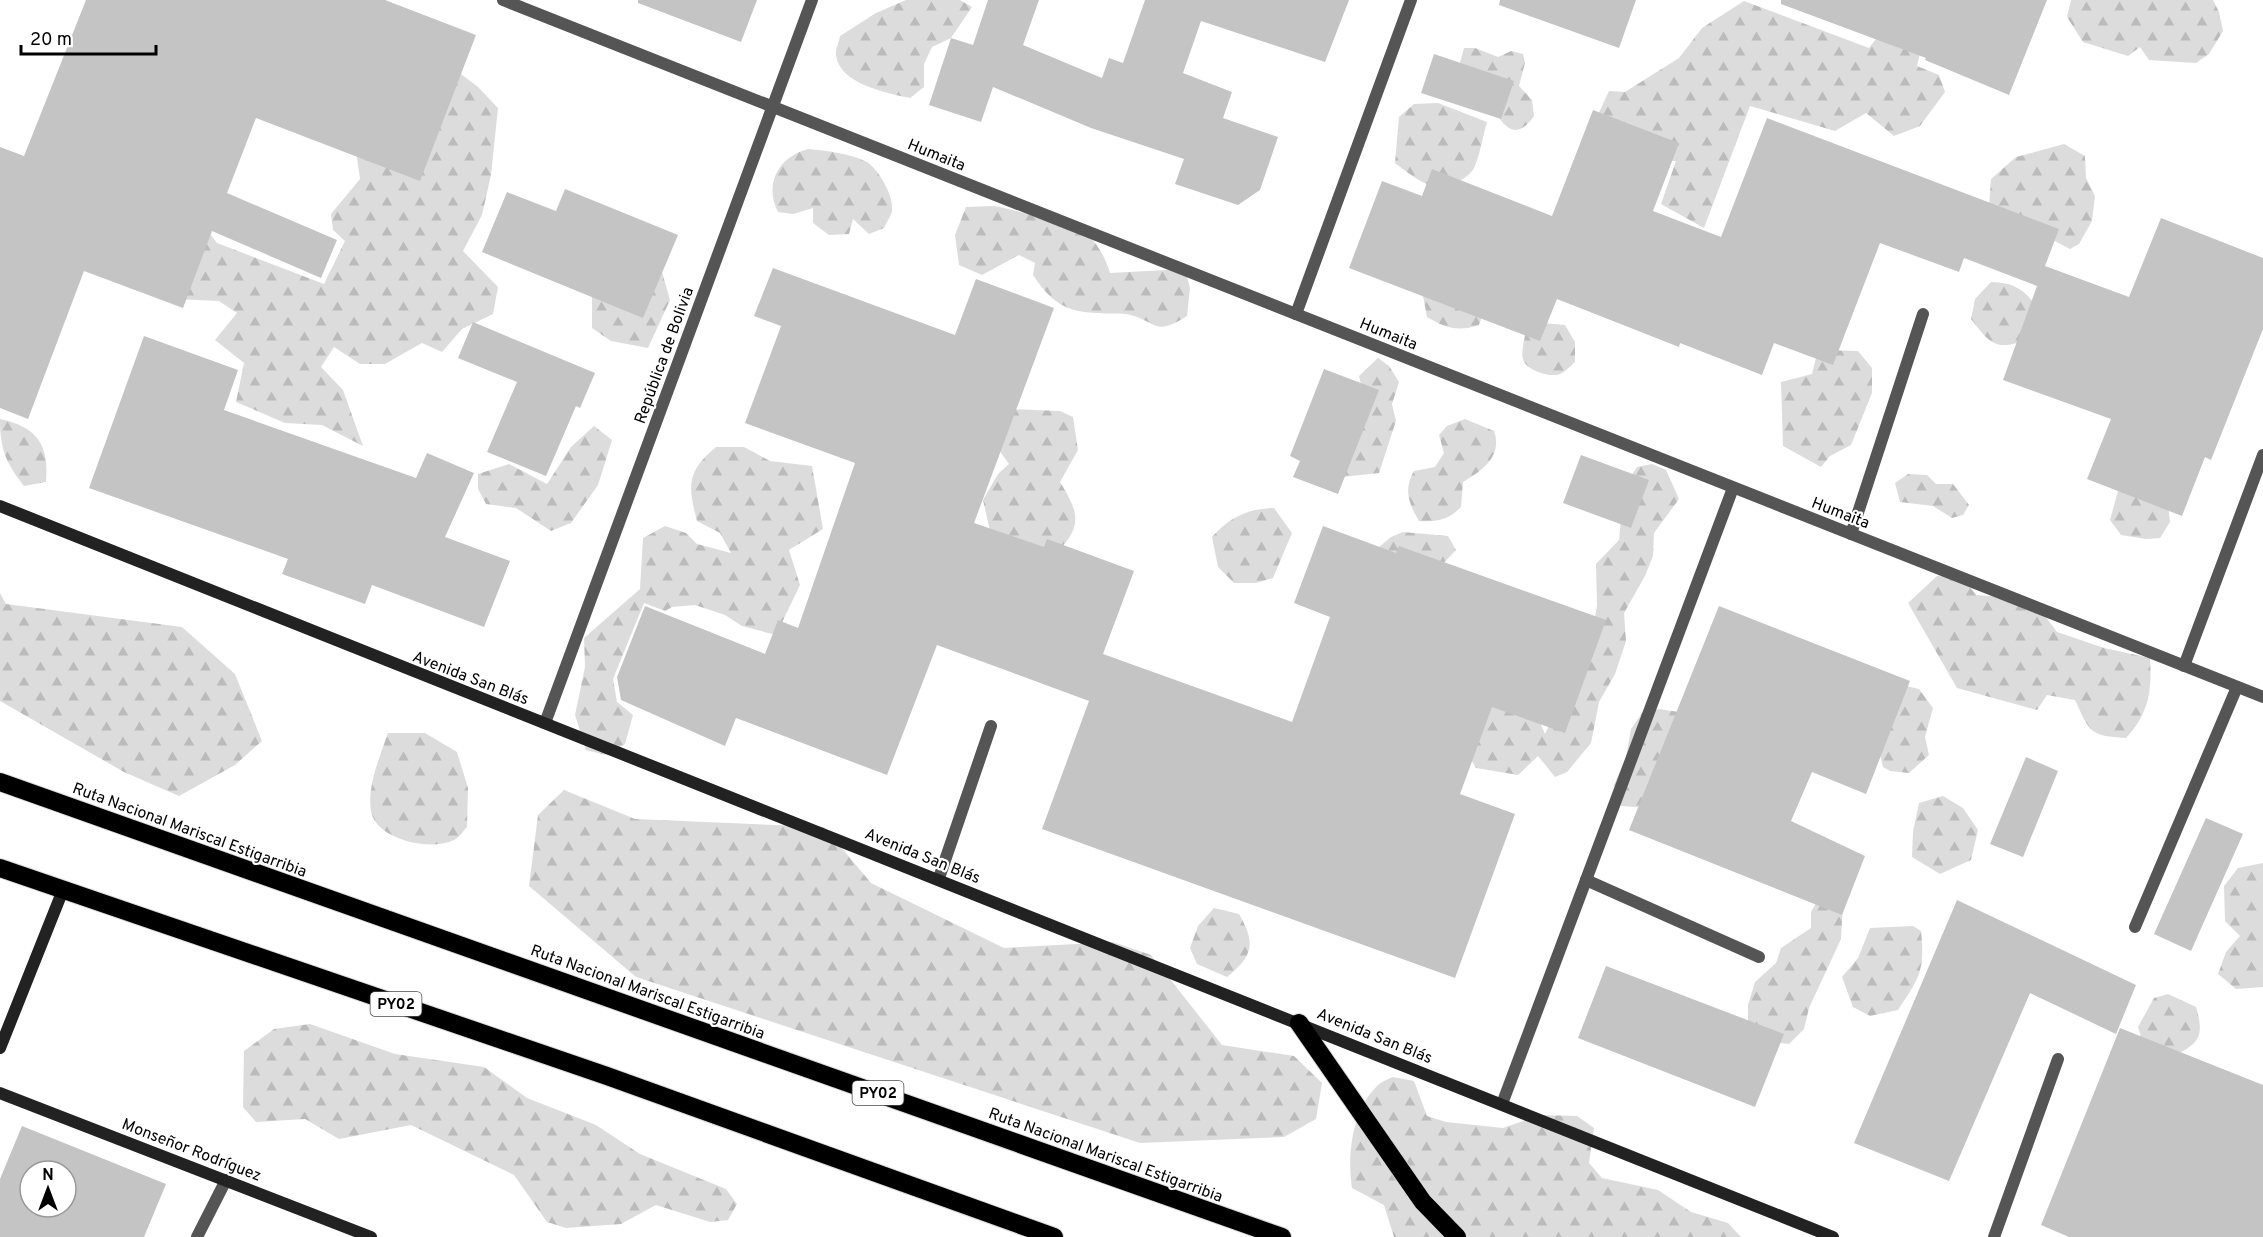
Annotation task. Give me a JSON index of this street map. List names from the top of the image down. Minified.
{"streets":{"highway":["Ruta Nacional Mariscal Estigarribia","PY02"],"street":["Humaita","República de Bolivia","Avenida San Blás","Monseñor Rodríguez"]},"crossings":[["Humaita","República de Bolivia"],["República de Bolivia","Avenida San Blás"]],"scale_bar":"20 m","north":"top"}
